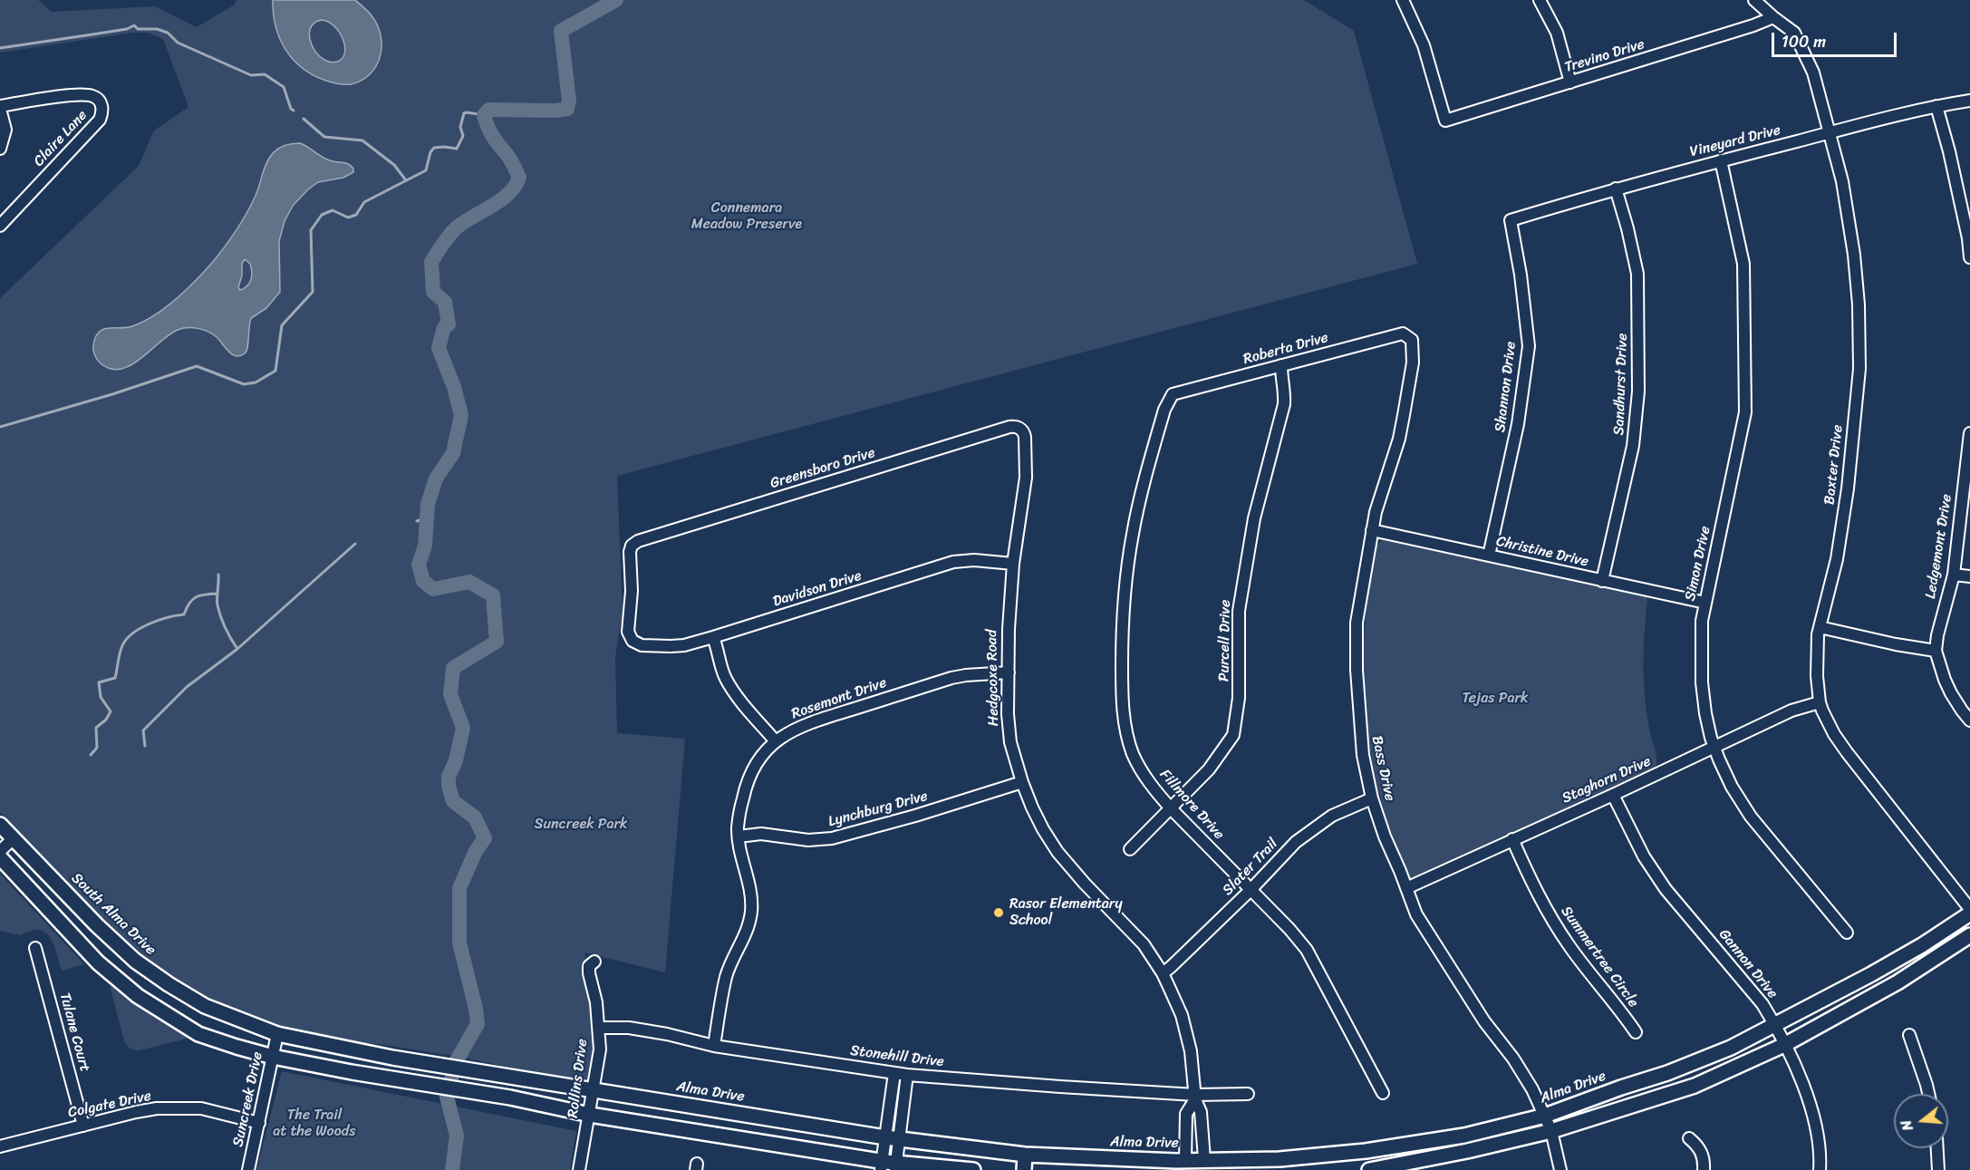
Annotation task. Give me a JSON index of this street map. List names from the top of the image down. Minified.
{"streets":{"main road":["South Alma Drive","Alma Drive"],"street":["Trevino Drive","Claire Lane","Vineyard Drive","Roberta Drive","Sandhurst Drive","Shannon Drive","Baxter Drive","Greensboro Drive","Ledgemont Drive","Christine Drive","Simon Drive","Davidson Drive","Purcell Drive","Hedgcoxe Road","Rosemont Drive","Bass Drive","Staghorn Drive","Fillmore Drive","Lynchburg Drive","Slater Trail","Summertree Circle","Gannon Drive","Tulane Court","Stonehill Drive","Rollins Drive","Suncreek Drive","Colgate Drive"]},"crossings":[["Trevino Drive","Baxter Drive"],["Vineyard Drive","Sandhurst Drive"],["Vineyard Drive","Shannon Drive"],["Vineyard Drive","Baxter Drive"],["Vineyard Drive","Simon Drive"],["Roberta Drive","Purcell Drive"],["Roberta Drive","Bass Drive"],["Roberta Drive","Fillmore Drive"],["Sandhurst Drive","Christine Drive"],["Shannon Drive","Christine Drive"],["Baxter Drive","Staghorn Drive"],["Greensboro Drive","Davidson Drive"],["Greensboro Drive","Hedgcoxe Road"],["Christine Drive","Simon Drive"],["Christine Drive","Bass Drive"],["Simon Drive","Staghorn Drive"],["Davidson Drive","Hedgcoxe Road"],["Purcell Drive","Fillmore Drive"],["Hedgcoxe Road","Rosemont Drive"],["Hedgcoxe Road","Lynchburg Drive"],["Hedgcoxe Road","Slater Trail"],["Hedgcoxe Road","Stonehill Drive"],["Hedgcoxe Road","Alma Drive"],["Rosemont Drive","Lynchburg Drive"],["Rosemont Drive","Stonehill Drive"],["Bass Drive","Staghorn Drive"],["Bass Drive","Slater Trail"],["Bass Drive","Alma Drive"],["Staghorn Drive","Summertree Circle"],["Staghorn Drive","Gannon Drive"],["Fillmore Drive","Slater Trail"],["South Alma Drive","Alma Drive"],["South Alma Drive","Suncreek Drive"],["Gannon Drive","Alma Drive"],["Tulane Court","Colgate Drive"],["Stonehill Drive","Rollins Drive"],["Rollins Drive","Alma Drive"],["Alma Drive","Suncreek Drive"],["Suncreek Drive","Colgate Drive"]],"parks":["Connemara Meadow Preserve","Tejas Park","Suncreek Park","The Trail at the Woods"],"places":["Rasor Elementary School"],"scale_bar":"100 m","north":"left"}
